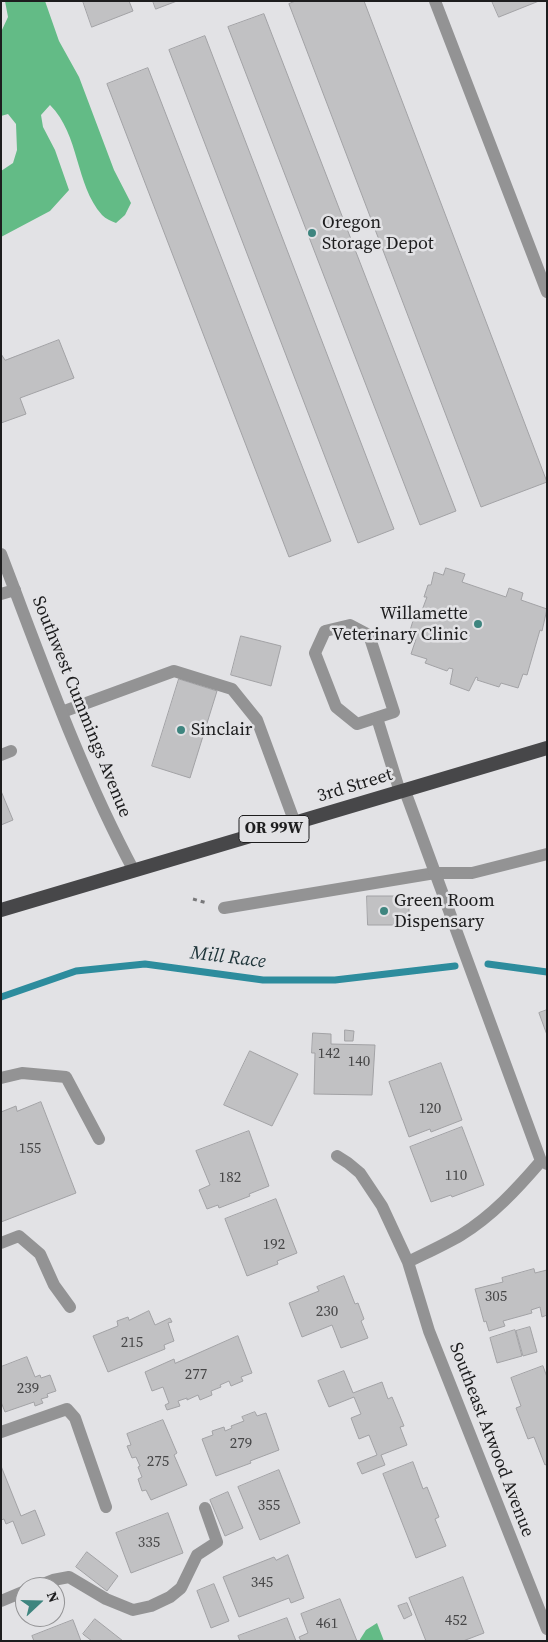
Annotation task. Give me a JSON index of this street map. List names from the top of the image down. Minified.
{"streets":{"highway":["3rd Street","OR 99W"],"street":["Southwest Cummings Avenue","Southeast Atwood Avenue"]},"crossings":[["Southwest Cummings Avenue","3rd Street"]],"water":["Mill Race"],"places":["Oregon Storage Depot","Willamette Veterinary Clinic","Sinclair","Green Room Dispensary"],"house_numbers":["142","140","120","155","110","182","192","305","230","215","277","239","279","275","355","335","345","452","461"],"north":"right"}
